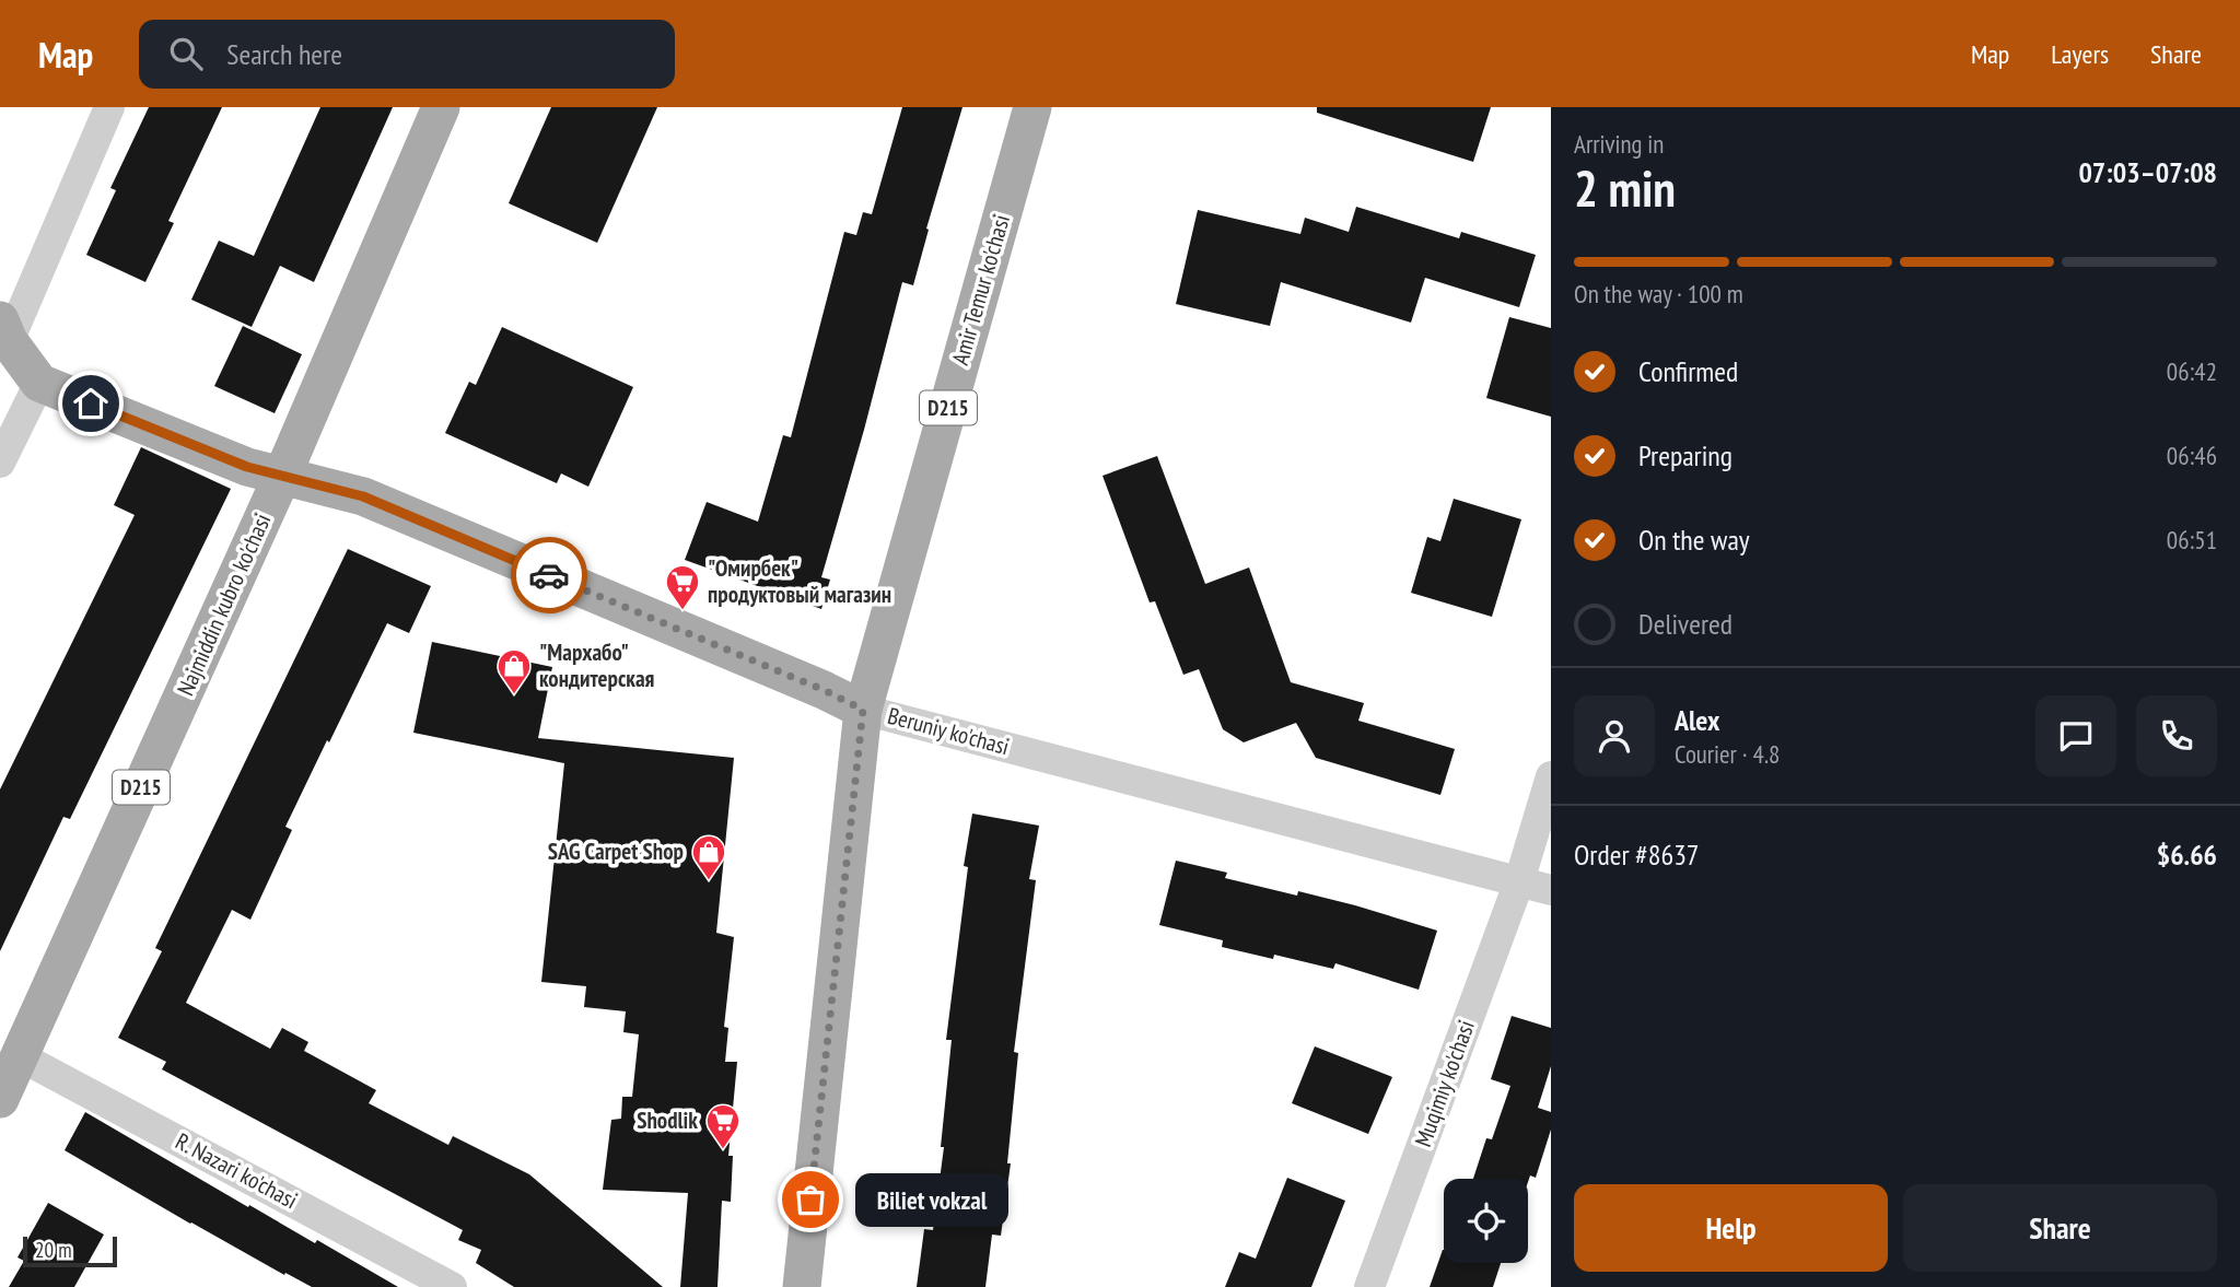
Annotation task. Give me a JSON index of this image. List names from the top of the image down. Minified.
{"streets":{"main road":["Amir Temur ko'chasi","D215","Najmiddin kubro ko'chasi","Beruniy ko'chasi"],"street":["Muqimiy ko'chasi","R. Nazari ko'chasi"]},"crossings":[["Amir Temur ko'chasi","Beruniy ko'chasi"],["Najmiddin kubro ko'chasi","Beruniy ko'chasi"],["Najmiddin kubro ko'chasi","R. Nazari ko'chasi"],["Beruniy ko'chasi","Muqimiy ko'chasi"]],"places":{"supermarket":["\"Омирбек\" продуктовый магазин","Shodlik"],"shop":["\"Мархабо\" кондитерская","SAG Carpet Shop"],"other":["Biliet vokzal"]},"scale_bar":"20 m","page":{"header":"Map","search":"Search here","nav":["Map","Layers","Share"],"heading":["2 min","Arriving in","07:03–07:08"],"panel":["Alex","Courier · 4.8","Order #8637","$6.66"],"bar":"On the way · 100 m","list":[["Confirmed","06:42"],["Preparing","06:46"],["On the way","06:51"],"Delivered"],"buttons":["Help","Share"],"bubble":"Biliet vokzal","scale":"20 m"}}
